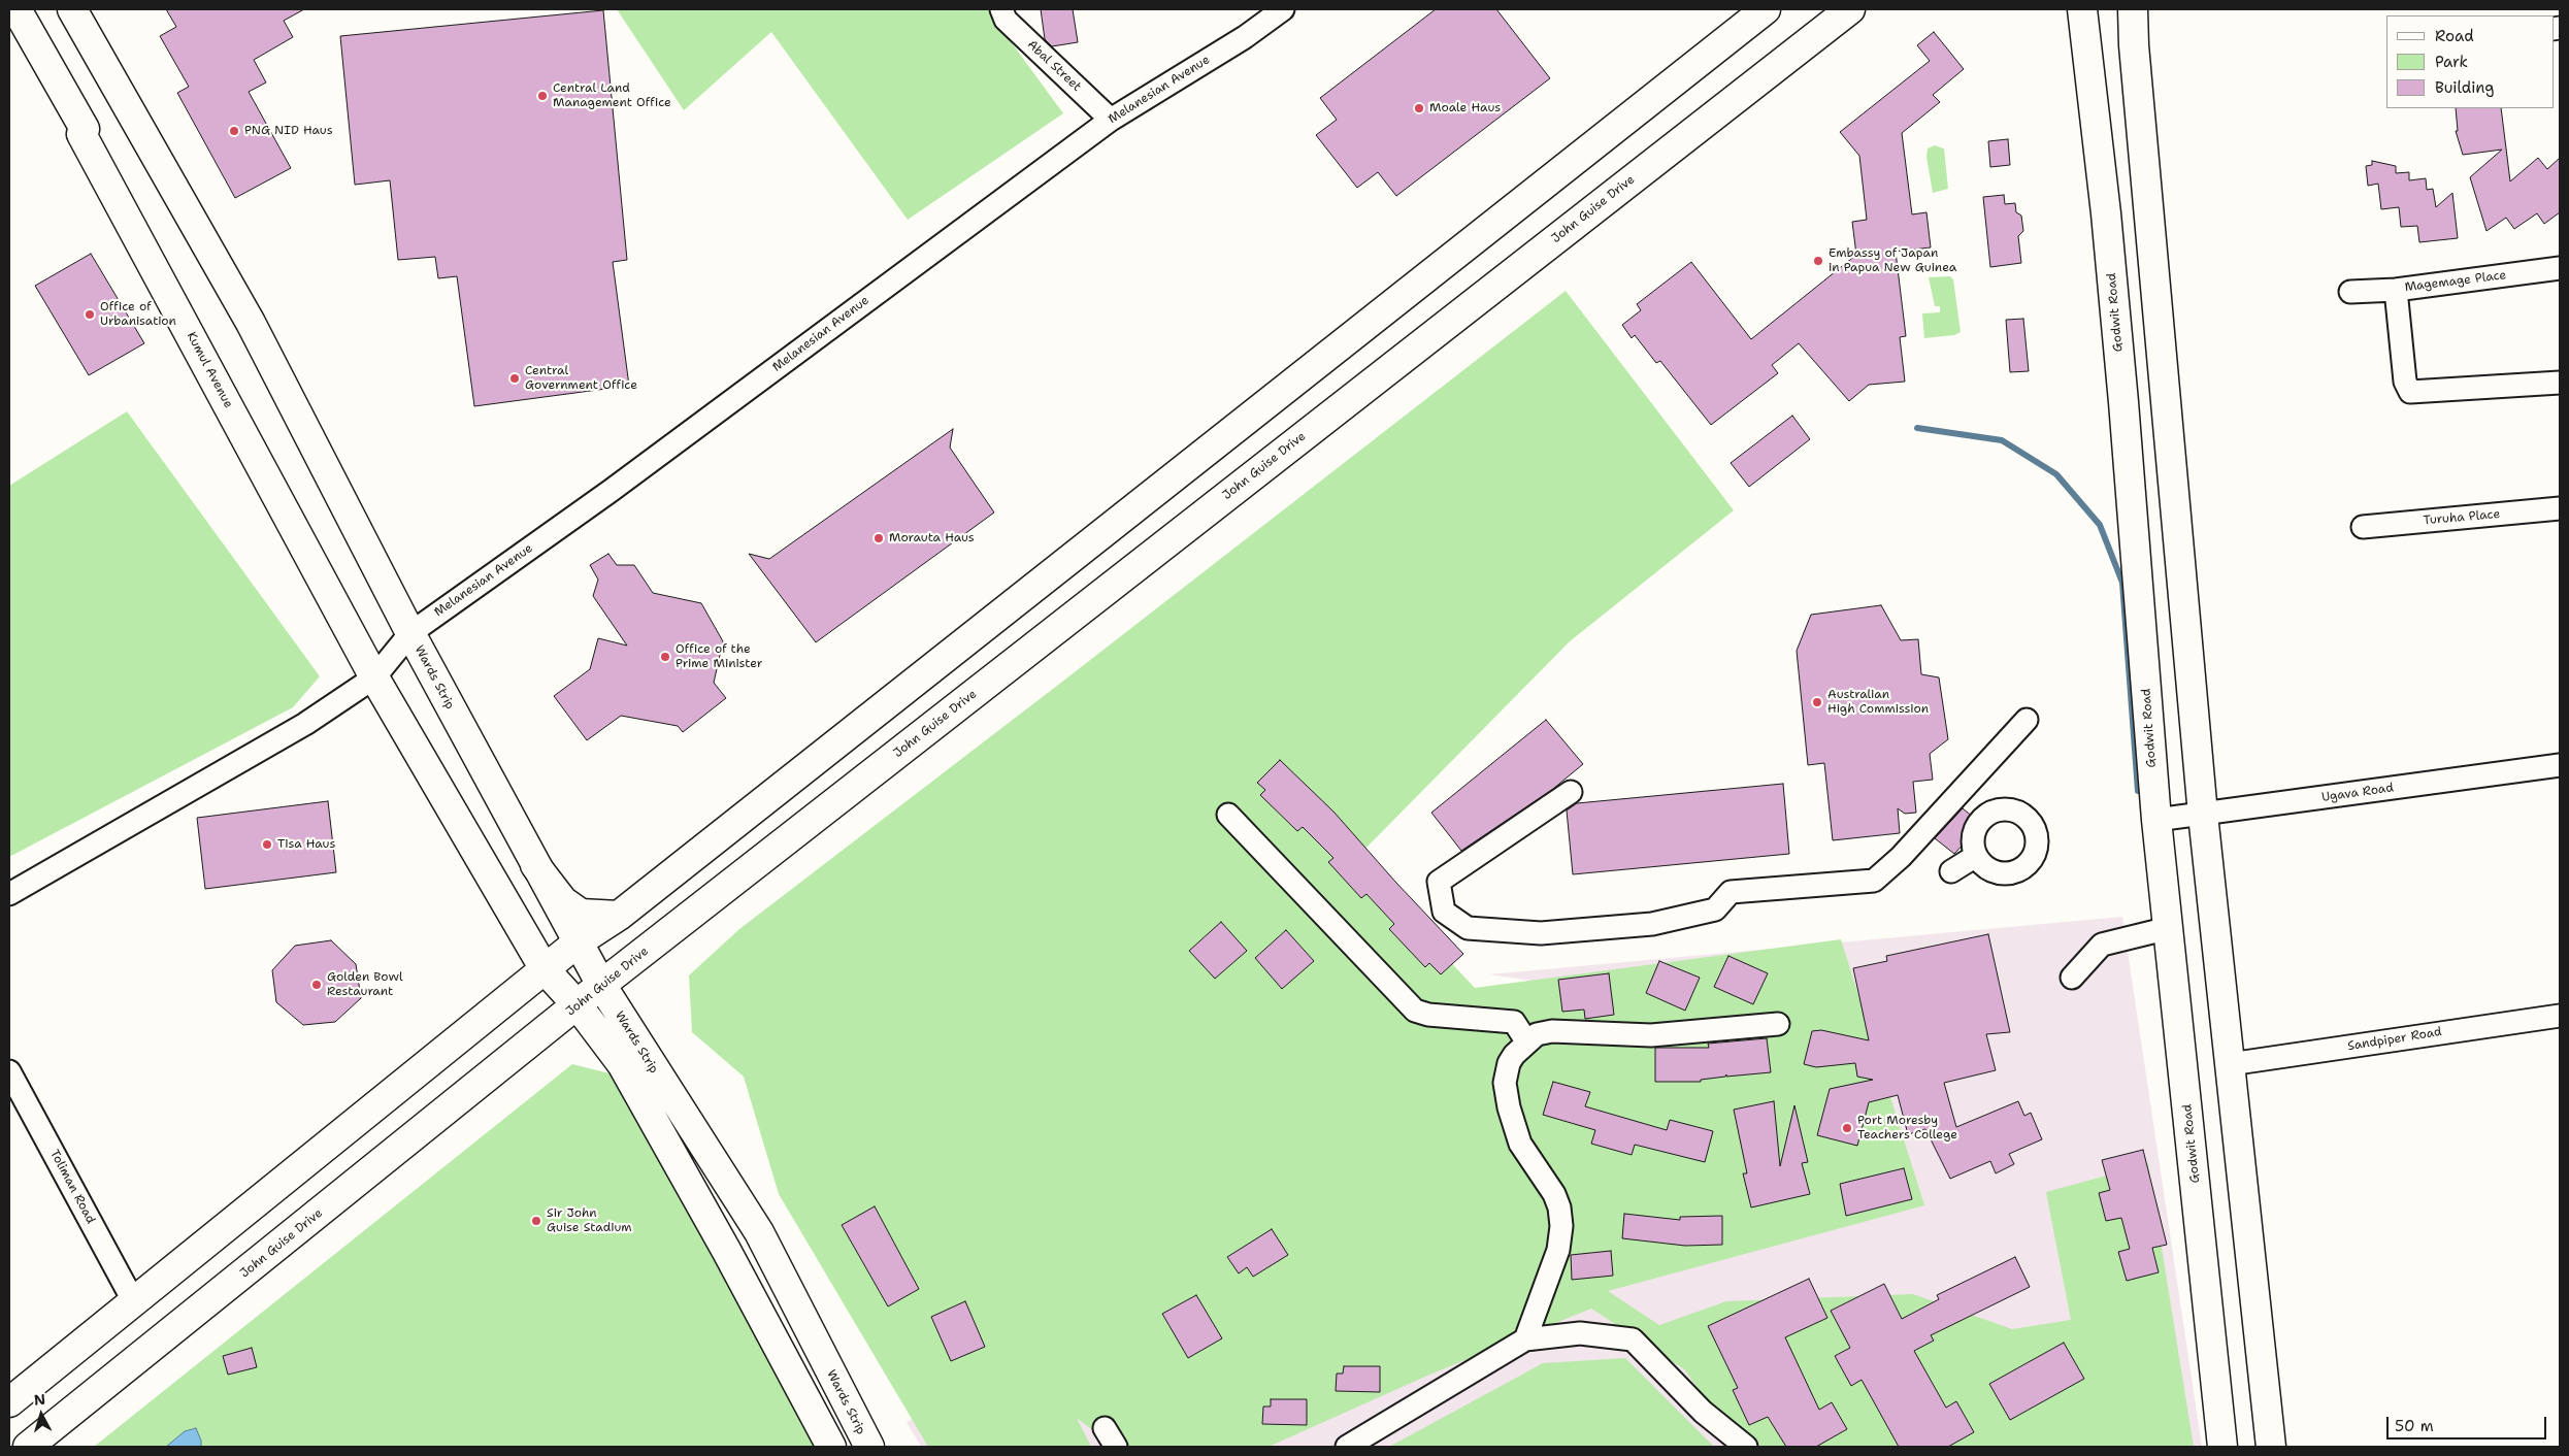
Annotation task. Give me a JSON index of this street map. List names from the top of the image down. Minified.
{"streets":{"main road":["John Guise Drive","Godwit Road","Kumul Avenue","Wards Strip"],"street":["Abal Street","Melanesian Avenue","Magemage Place","Turuha Place","Ugava Road","Sandpiper Road","Toliman Road"]},"crossings":[["Abal Street","Melanesian Avenue"],["Melanesian Avenue","Kumul Avenue"],["Melanesian Avenue","Wards Strip"],["John Guise Drive","Wards Strip"],["Godwit Road","Ugava Road"],["Kumul Avenue","Wards Strip"]],"places":["Central Land Management Office","Moale Haus","PNG NID Haus","Embassy of Japan in Papua New Guinea","Office of Urbanisation","Central Government Office","Morauta Haus","Office of the Prime Minister","Australian High Commission","Tisa Haus","Golden Bowl Restaurant","Port Moresby Teachers College","Sir John Guise Stadium"],"legend":["Road","Park","Building"],"scale_bar":"50 m","north":"top"}
